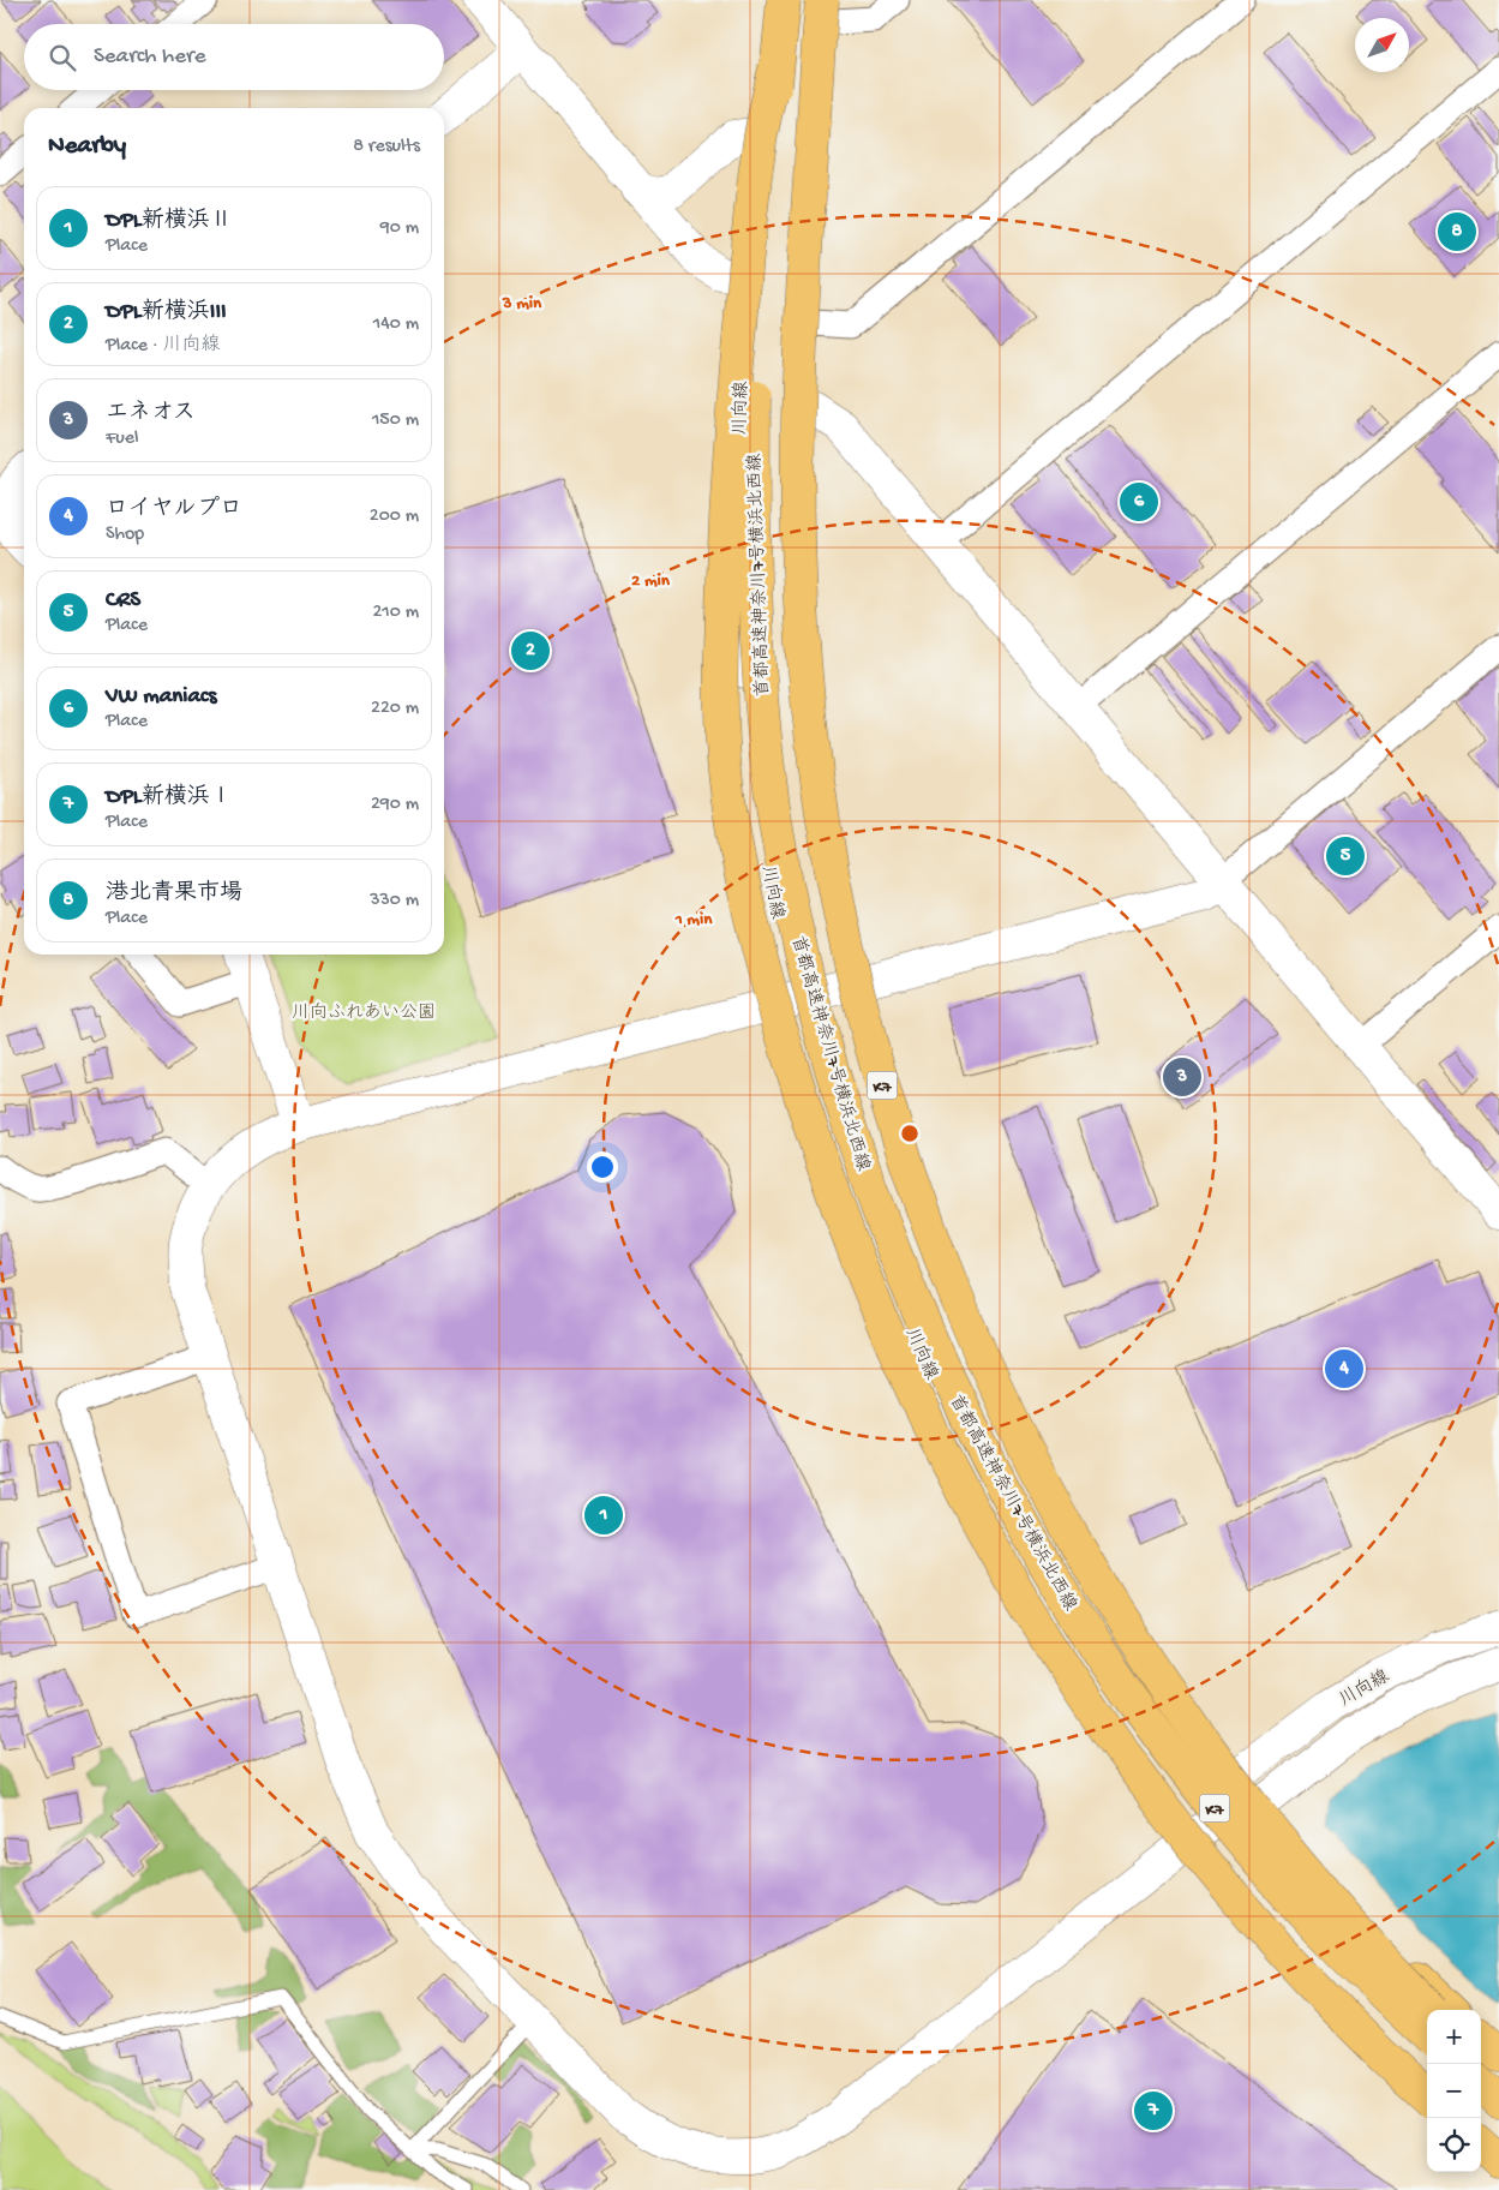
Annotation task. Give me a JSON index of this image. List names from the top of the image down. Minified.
{"streets":{"highway":["首都高速神奈川7号横浜北西線","K7"],"street":["川向線"]},"parks":["川向ふれあい公園"],"north":"top right","page":{"search":"Search here","heading":["Nearby","8 results"],"list":[{"mark":"1","name":"DPL新横浜Ⅱ","note":"Place","value":"90 m"},{"mark":"2","name":"DPL新横浜III","note":"Place · 川向線","value":"140 m"},{"mark":"3","name":"エネオス","note":"Fuel","value":"150 m"},{"mark":"4","name":"ロイヤルプロ","note":"Shop","value":"200 m"},{"mark":"5","name":"CRS","note":"Place","value":"210 m"},{"mark":"6","name":"VW maniacs","note":"Place","value":"220 m"},{"mark":"7","name":"DPL新横浜Ⅰ","note":"Place","value":"290 m"},{"mark":"8","name":"港北青果市場","note":"Place","value":"330 m"}],"pins":["8","6","2","5","3","4","1","7"],"map_buttons":["+","−"]},"rings":["3 min","2 min","1 min"]}
